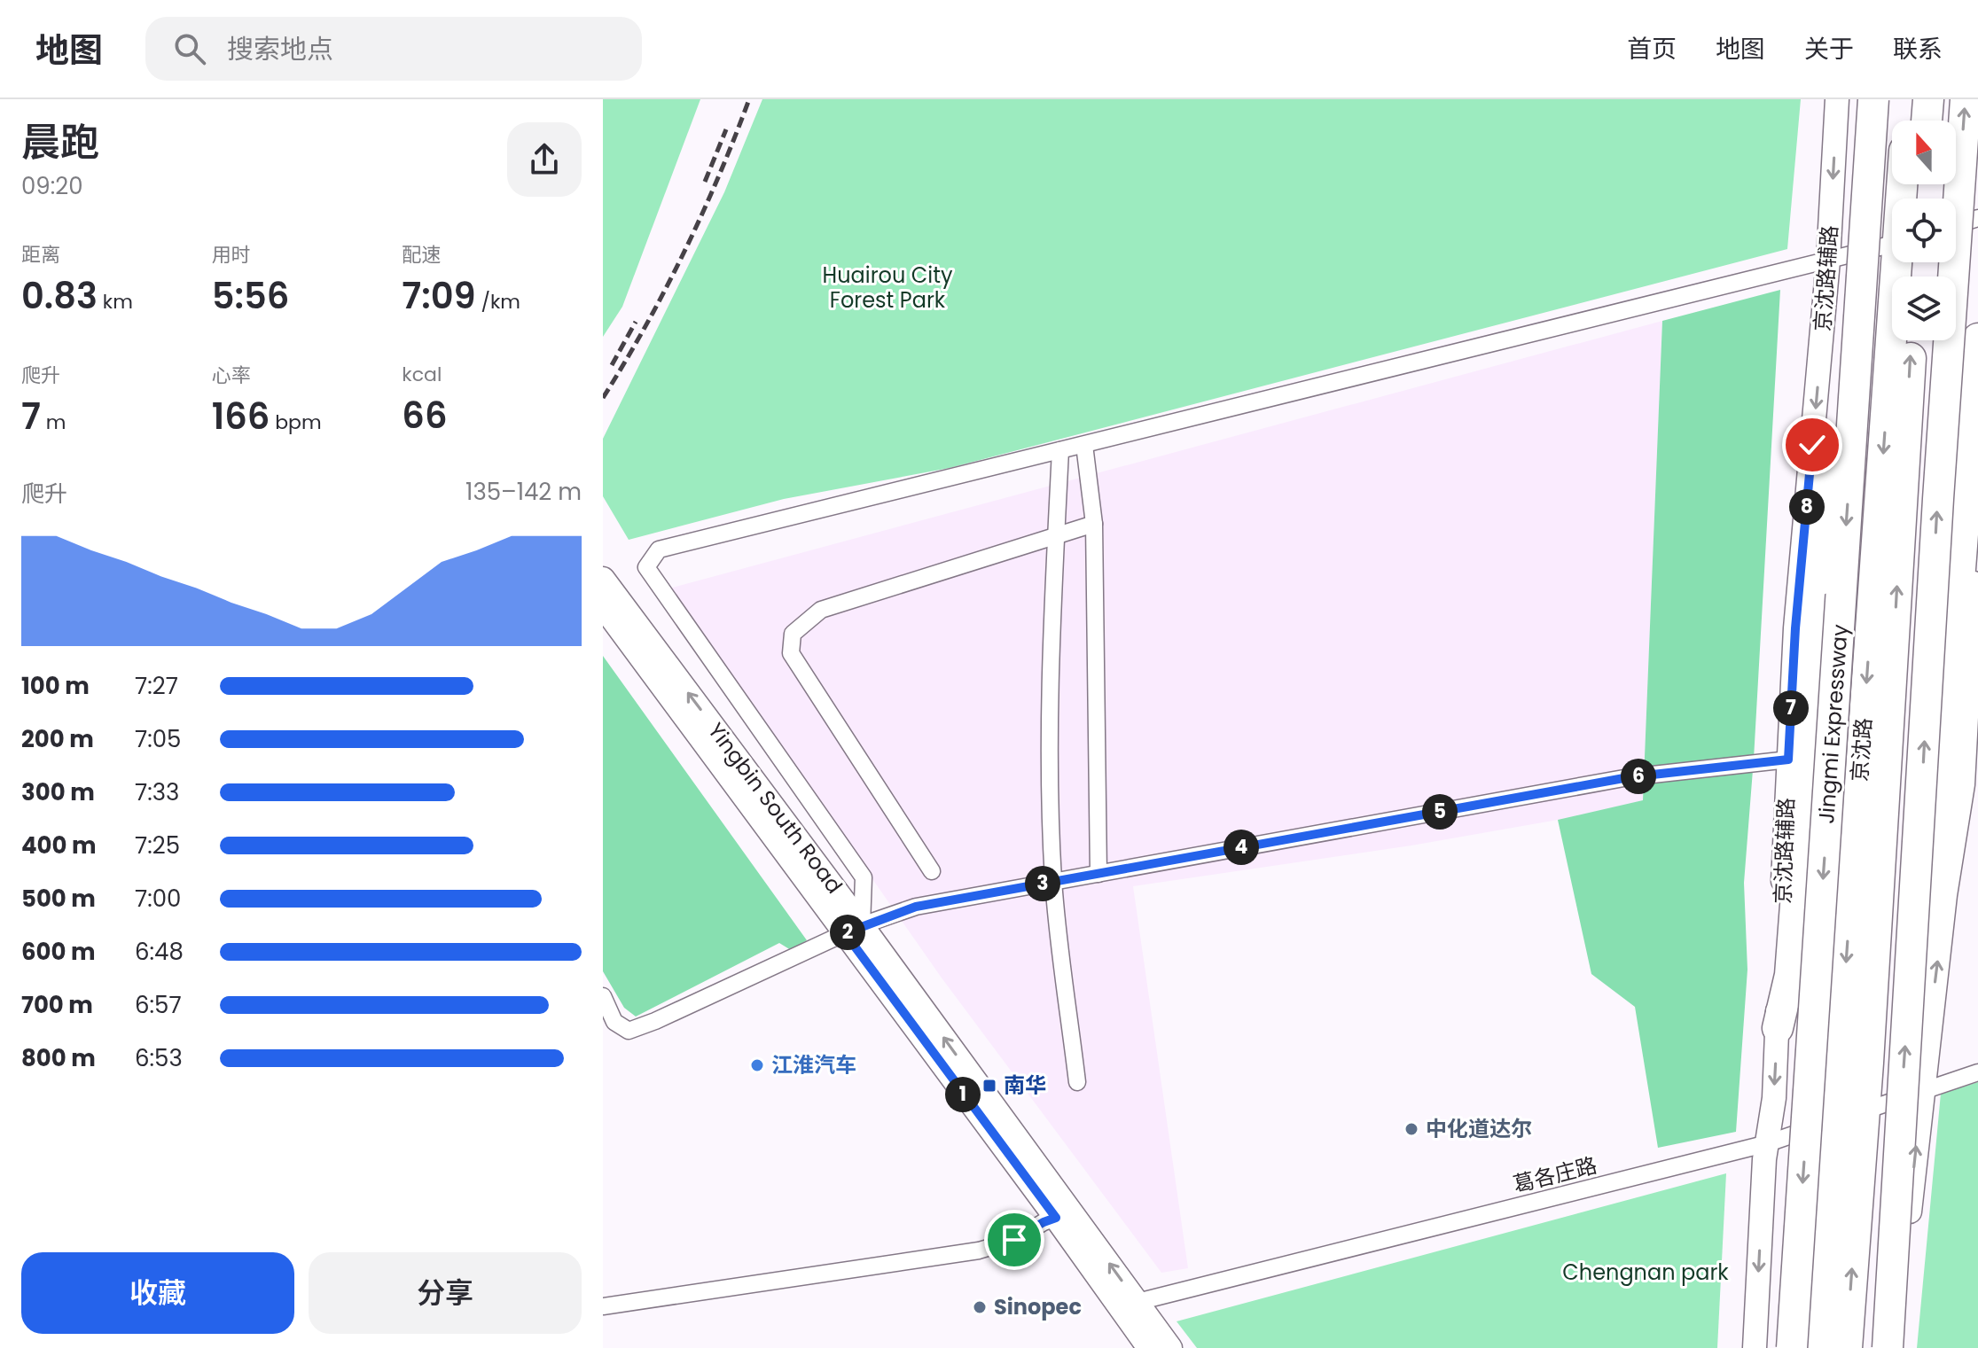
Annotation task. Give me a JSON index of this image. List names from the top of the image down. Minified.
{"streets":{"highway":["Jingmi Expressway","京沈路"],"street":["京沈路辅路","Yingbin South Road","葛各庄路"]},"crossings":[["京沈路辅路","葛各庄路"],["京沈路","葛各庄路"],["Yingbin South Road","葛各庄路"]],"parks":["Huairou City Forest Park","Chengnan park"],"places":{"other":["江淮汽车","中化道达尔","Sinopec"],"transit":["南华"]},"north":"top","page":{"header":"地图","search":"搜索地点","nav":["首页","地图","关于","联系"],"heading":["晨跑","09:20"],"stats":[["距离","0.83 km"],["用时","5:56"],["配速","7:09 /km"],["爬升","7 m"],["心率","166 bpm"],["kcal","66"]],"chart":["爬升","135–142 m"],"pins":["8","7","6","5","4","3","2","1"],"list":[{"name":"100 m","note":"7:27"},{"name":"200 m","note":"7:05"},{"name":"300 m","note":"7:33"},{"name":"400 m","note":"7:25"},{"name":"500 m","note":"7:00"},{"name":"600 m","note":"6:48"},{"name":"700 m","note":"6:57"},{"name":"800 m","note":"6:53"}],"buttons":["收藏","分享"]}}
